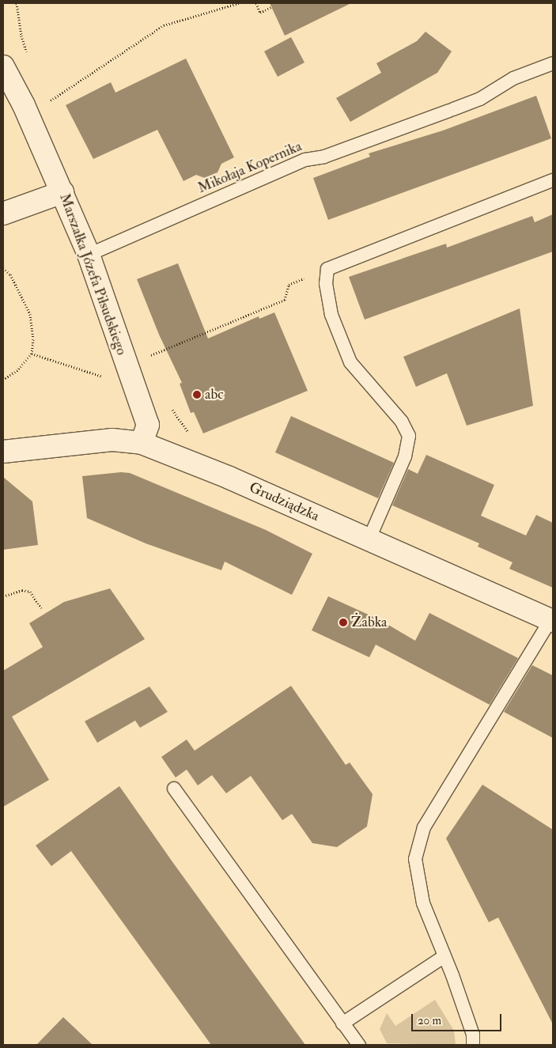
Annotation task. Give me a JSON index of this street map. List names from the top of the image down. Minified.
{"streets":{"street":["Marszałka Józefa Piłsudskiego","Grudziądzka"],"lane":["Mikołaja Kopernika"]},"crossings":[["Mikołaja Kopernika","Marszałka Józefa Piłsudskiego"],["Marszałka Józefa Piłsudskiego","Grudziądzka"]],"places":["abc","Żabka"],"scale_bar":"20 m"}
